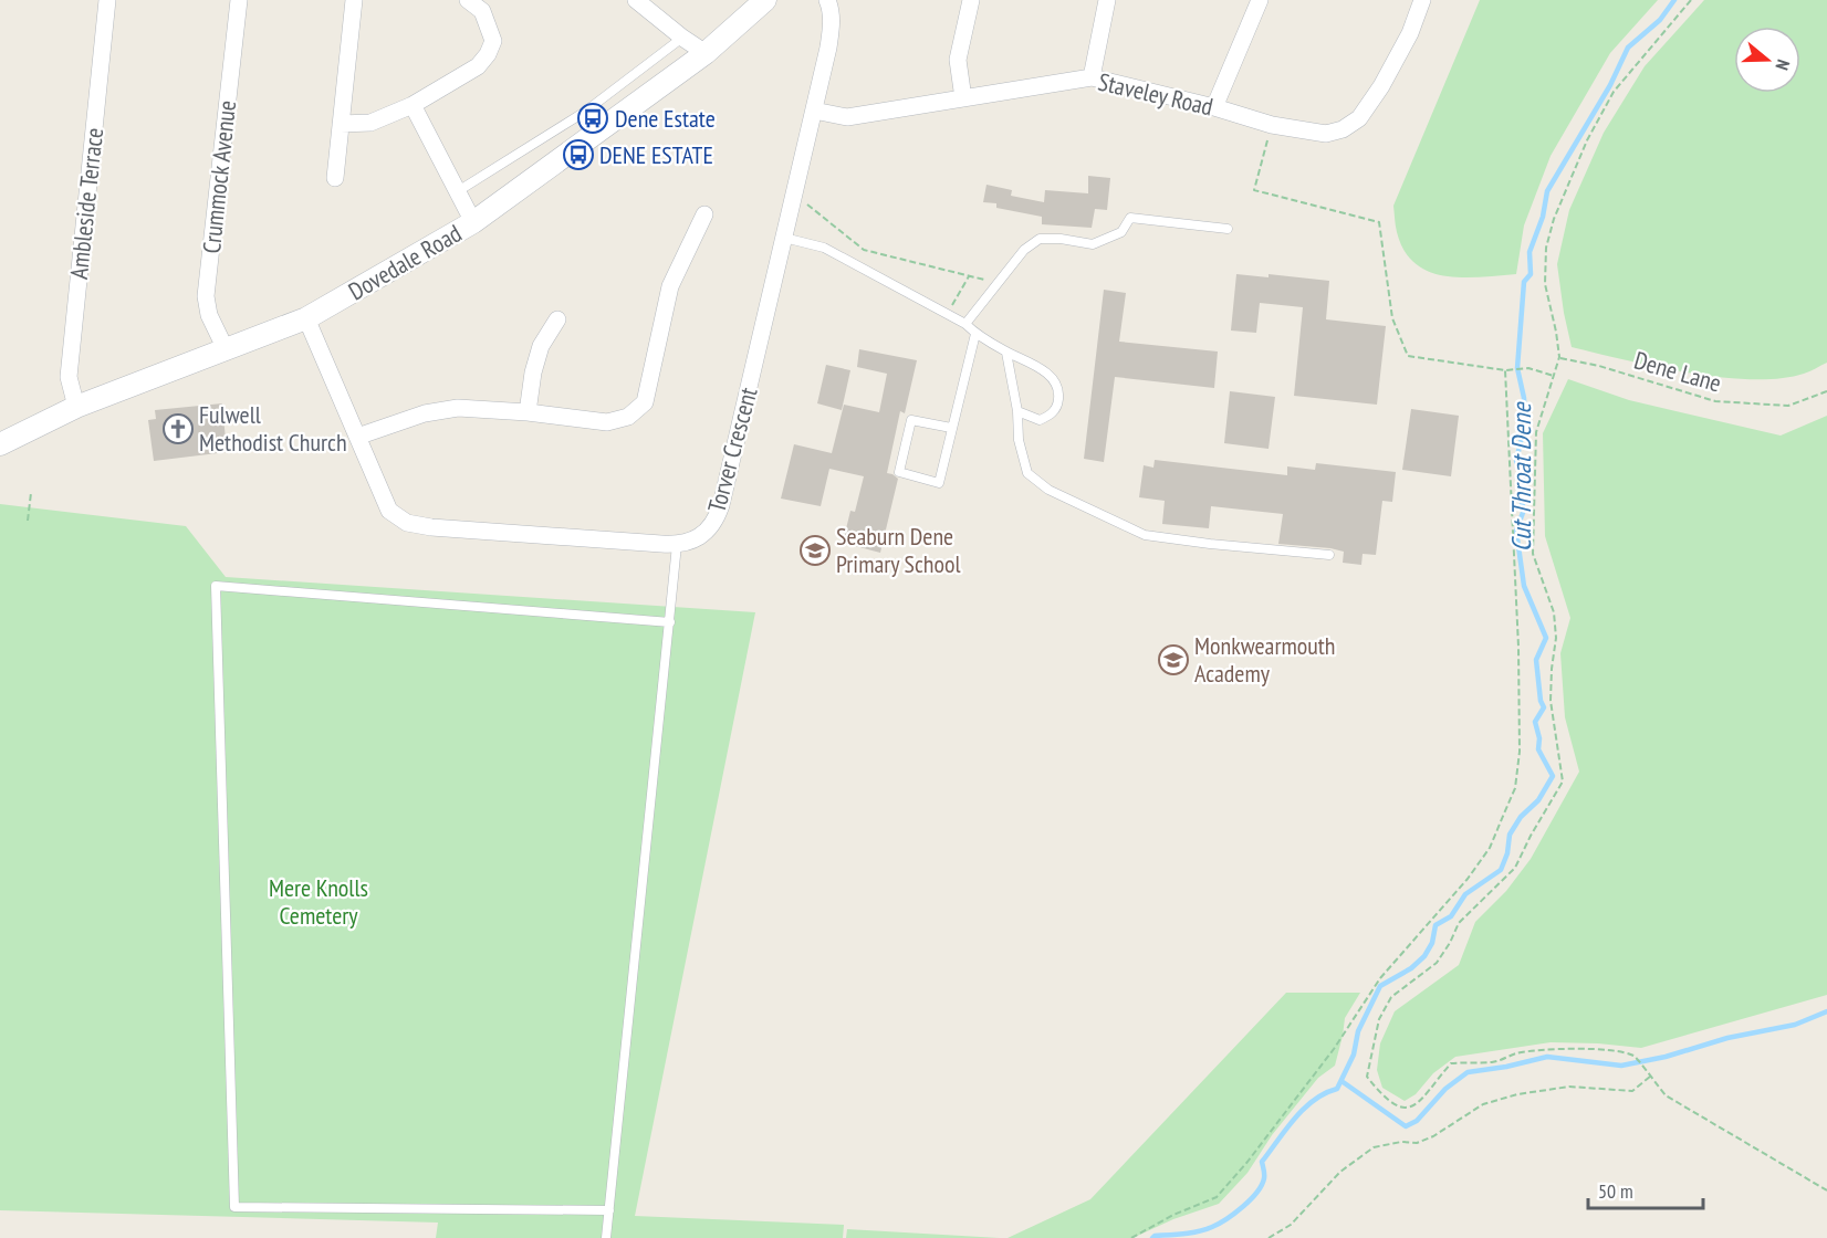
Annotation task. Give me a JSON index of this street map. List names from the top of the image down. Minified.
{"streets":{"street":["Staveley Road","Crummock Avenue","Ambleside Terrace","Dovedale Road","Torver Crescent"],"path":["Dene Lane"]},"crossings":[["Staveley Road","Torver Crescent"],["Crummock Avenue","Dovedale Road"],["Ambleside Terrace","Dovedale Road"],["Dovedale Road","Torver Crescent"]],"water":["Cut Throat Dene"],"parks":["Mere Knolls Cemetery"],"places":{"bus stop":["Dene Estate","DENE ESTATE"],"church":["Fulwell Methodist Church"],"school or university":["Seaburn Dene Primary School","Monkwearmouth Academy"]},"scale_bar":"50 m","north":"right"}
